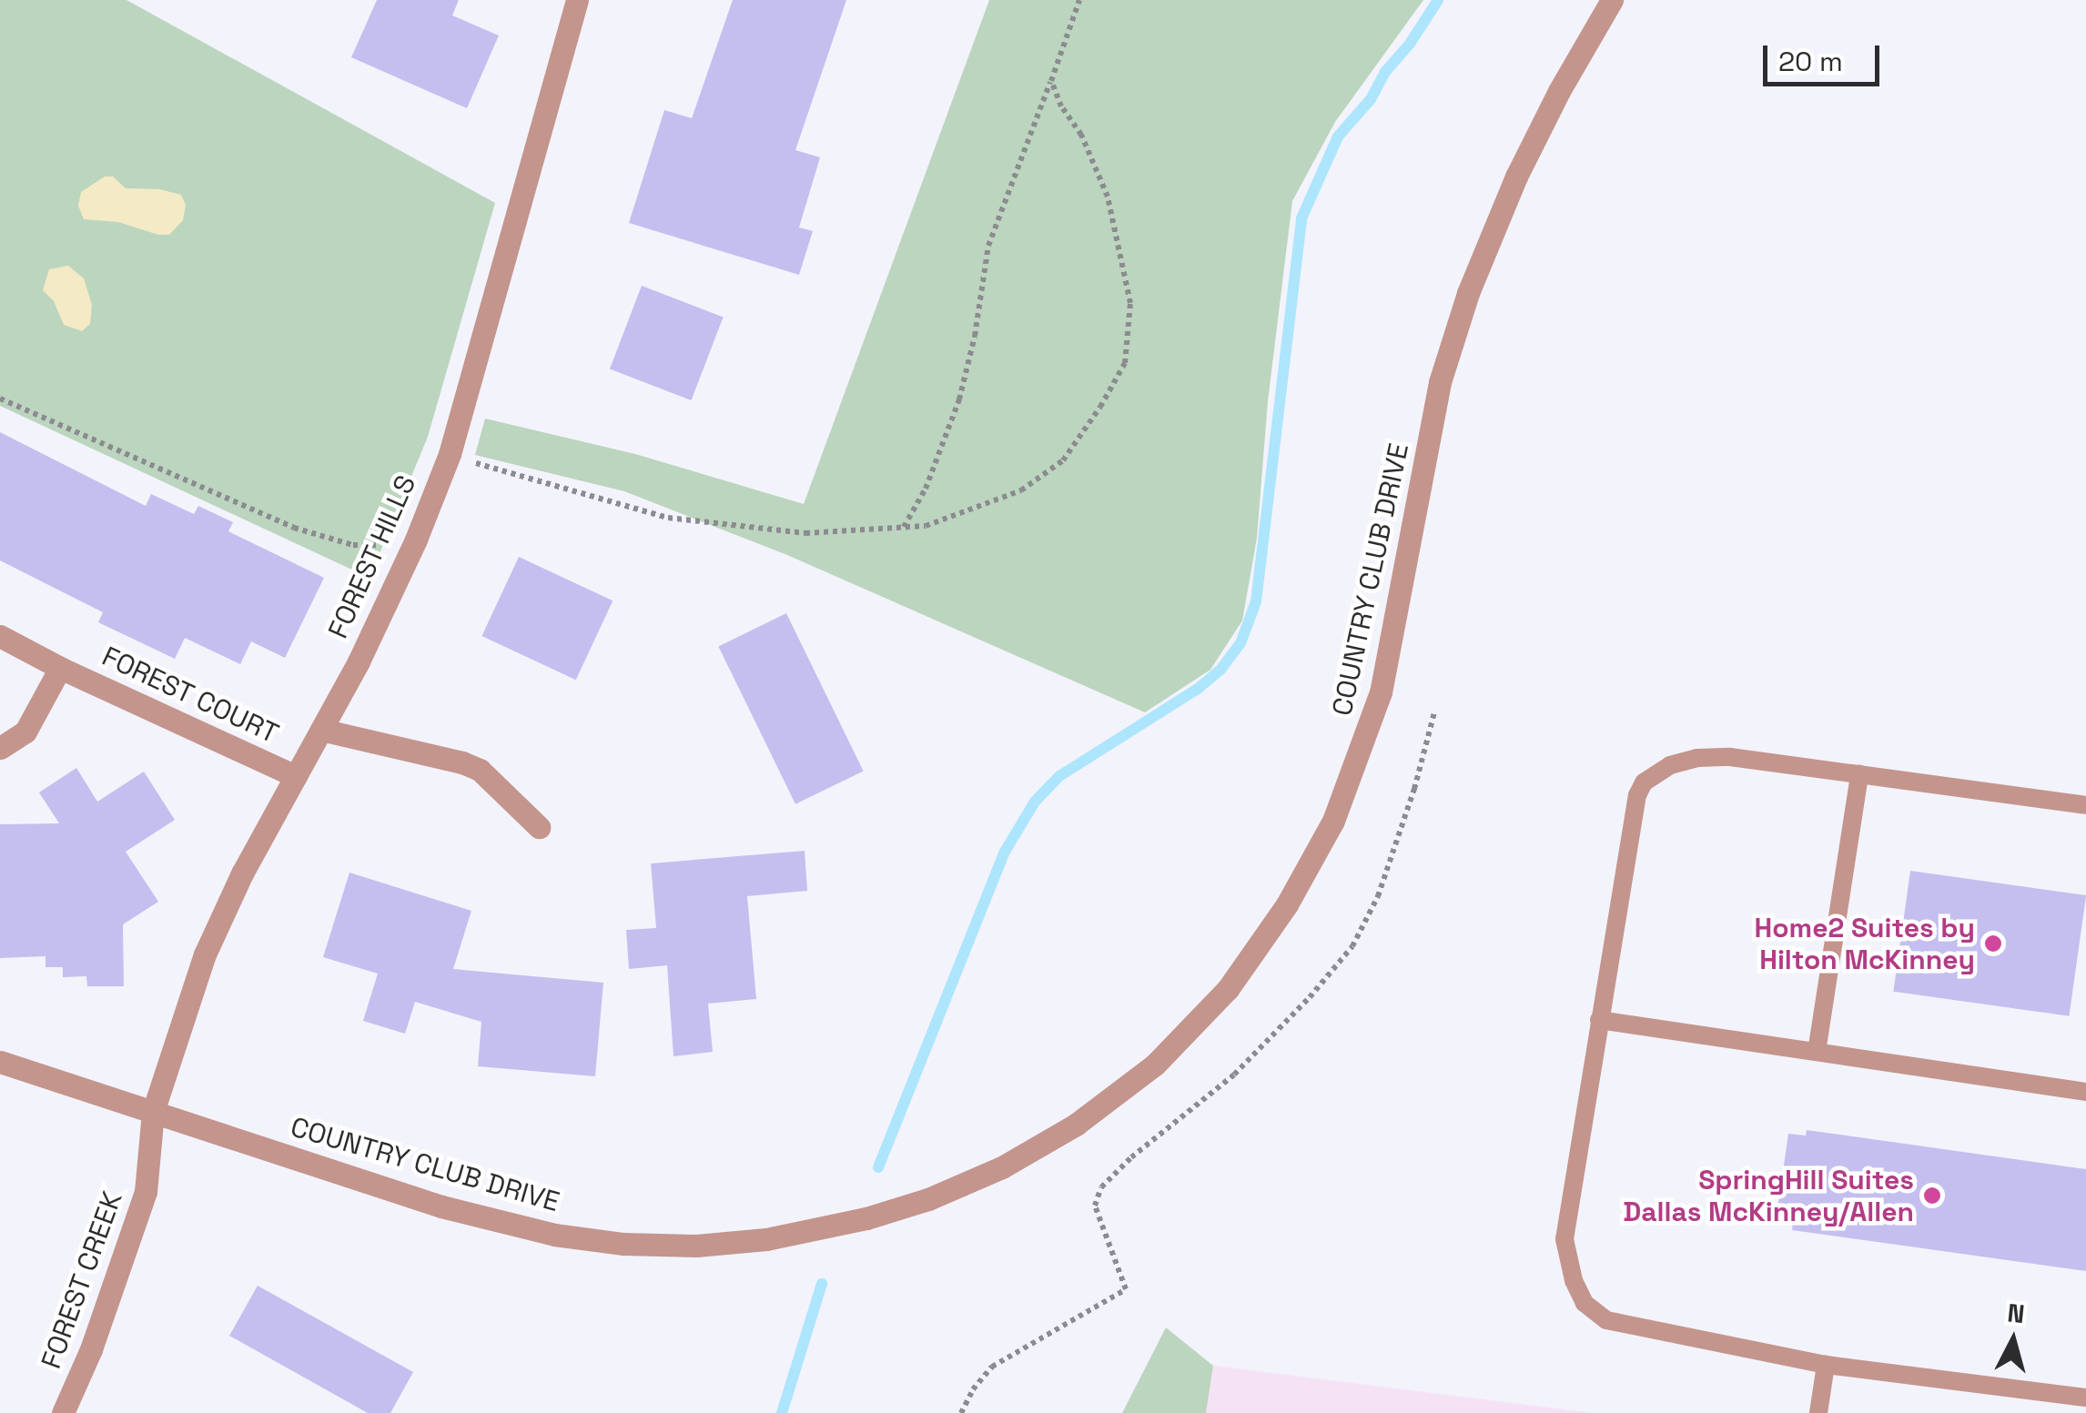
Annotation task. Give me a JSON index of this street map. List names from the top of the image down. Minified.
{"streets":{"street":["FOREST HILLS","COUNTRY CLUB DRIVE","FOREST COURT","FOREST CREEK"]},"crossings":[["FOREST HILLS","COUNTRY CLUB DRIVE"],["FOREST HILLS","FOREST COURT"],["FOREST HILLS","FOREST CREEK"],["COUNTRY CLUB DRIVE","FOREST CREEK"]],"places":["Home2 Suites by Hilton McKinney","SpringHill Suites Dallas McKinney/Allen"],"scale_bar":"20 m","north":"top"}
